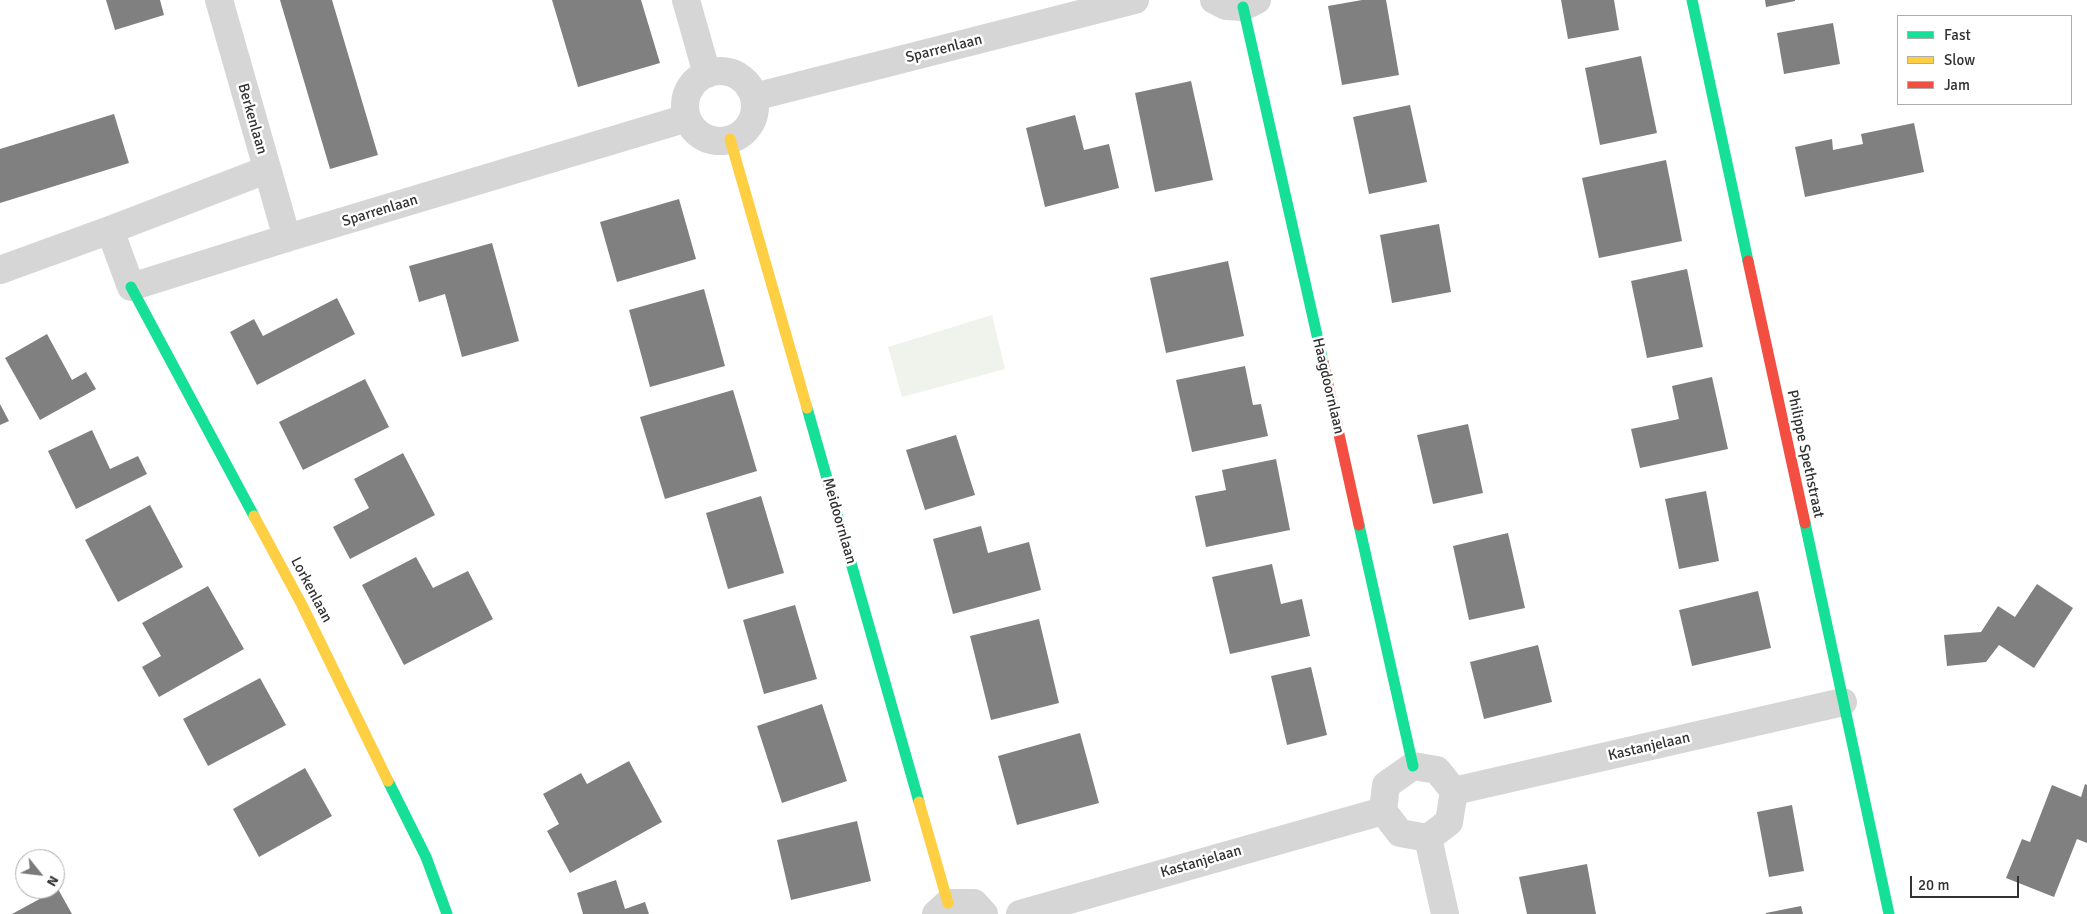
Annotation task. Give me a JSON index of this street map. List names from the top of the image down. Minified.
{"streets":{"street":["Sparrenlaan","Berkenlaan","Haagdoornlaan","Philippe Spethstraat","Meidoornlaan","Lorkenlaan","Kastanjelaan"]},"crossings":[["Sparrenlaan","Berkenlaan"],["Sparrenlaan","Meidoornlaan"],["Sparrenlaan","Lorkenlaan"],["Haagdoornlaan","Kastanjelaan"],["Philippe Spethstraat","Kastanjelaan"]],"legend":["Fast","Slow","Jam"],"scale_bar":"20 m","north":"bottom right"}
